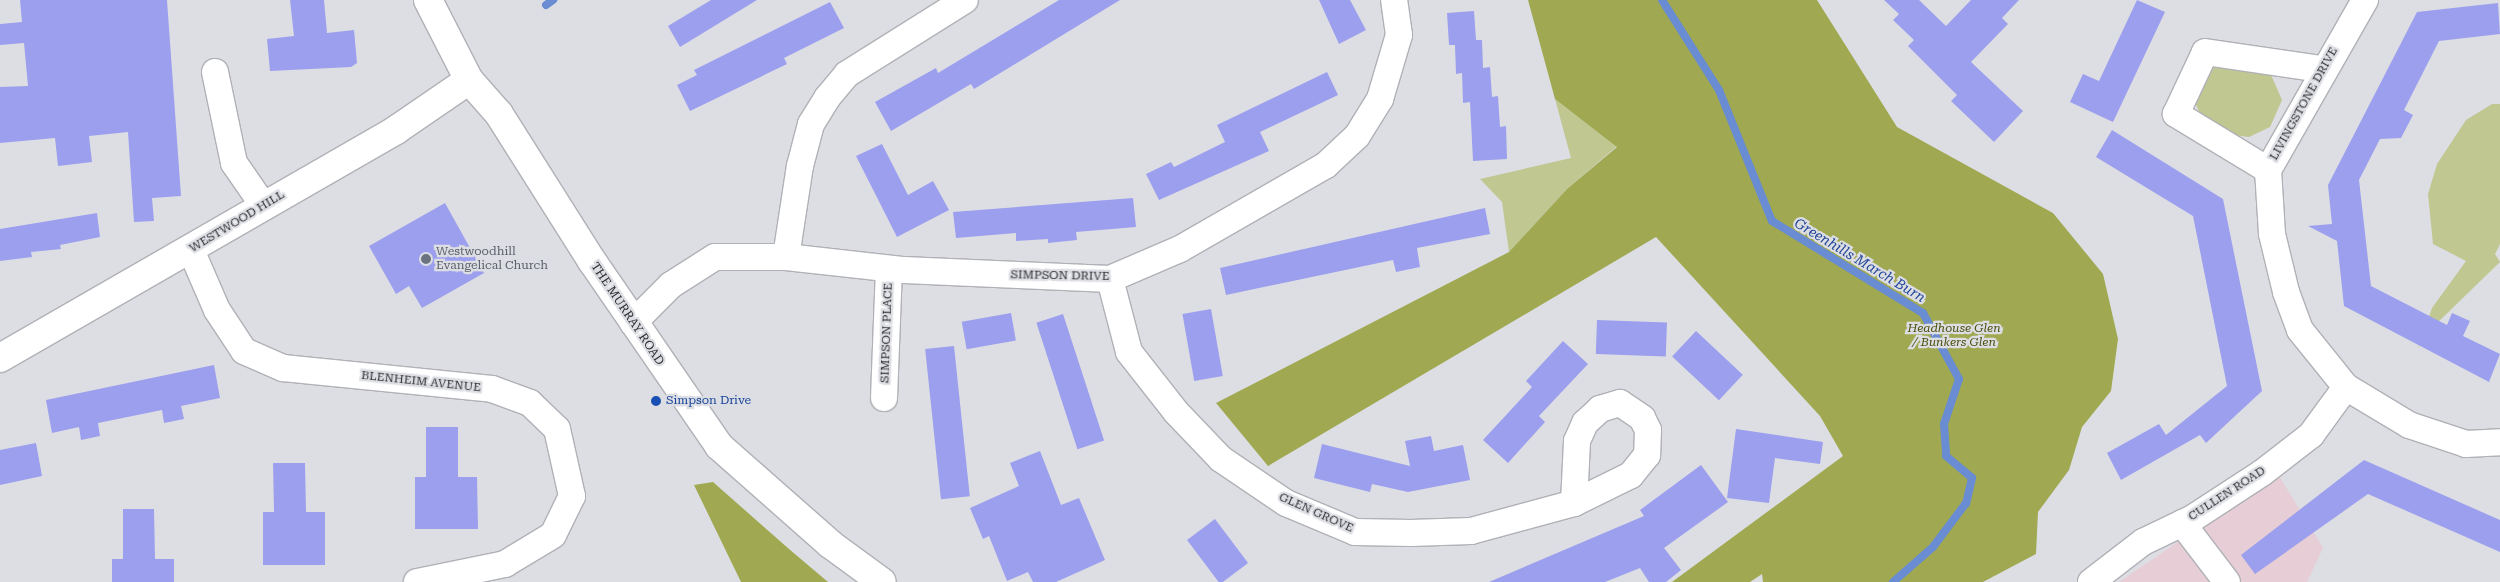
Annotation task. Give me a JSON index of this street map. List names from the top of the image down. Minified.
{"streets":{"street":["LIVINGSTONE DRIVE","WESTWOOD HILL","SIMPSON DRIVE","THE MURRAY ROAD","SIMPSON PLACE","BLENHEIM AVENUE","CULLEN ROAD","GLEN GROVE"]},"crossings":[["LIVINGSTONE DRIVE","CULLEN ROAD"],["WESTWOOD HILL","THE MURRAY ROAD"],["WESTWOOD HILL","BLENHEIM AVENUE"],["SIMPSON DRIVE","THE MURRAY ROAD"],["SIMPSON DRIVE","SIMPSON PLACE"],["SIMPSON DRIVE","GLEN GROVE"]],"water":["Greenhills March Burn"],"parks":["Headhouse Glen / Bunkers Glen"],"places":["Westwoodhill Evangelical Church","Simpson Drive"]}
